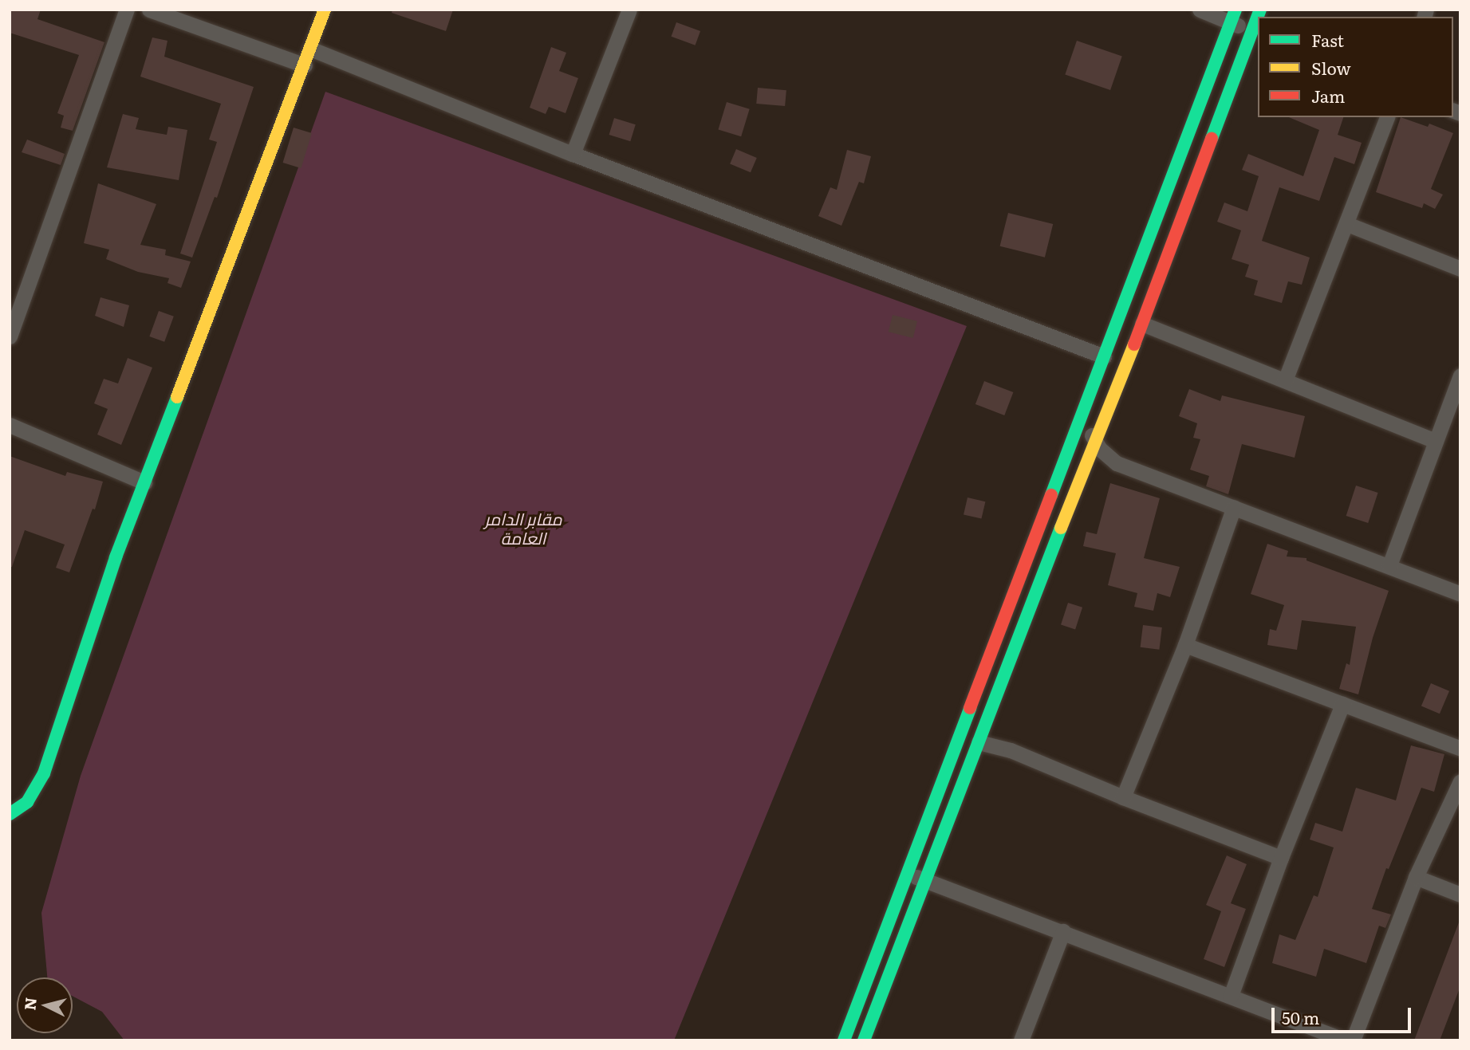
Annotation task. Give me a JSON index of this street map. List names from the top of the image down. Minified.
{"parks":["مقابر الدامر العامة"],"legend":["Fast","Slow","Jam"],"scale_bar":"50 m","north":"left"}
